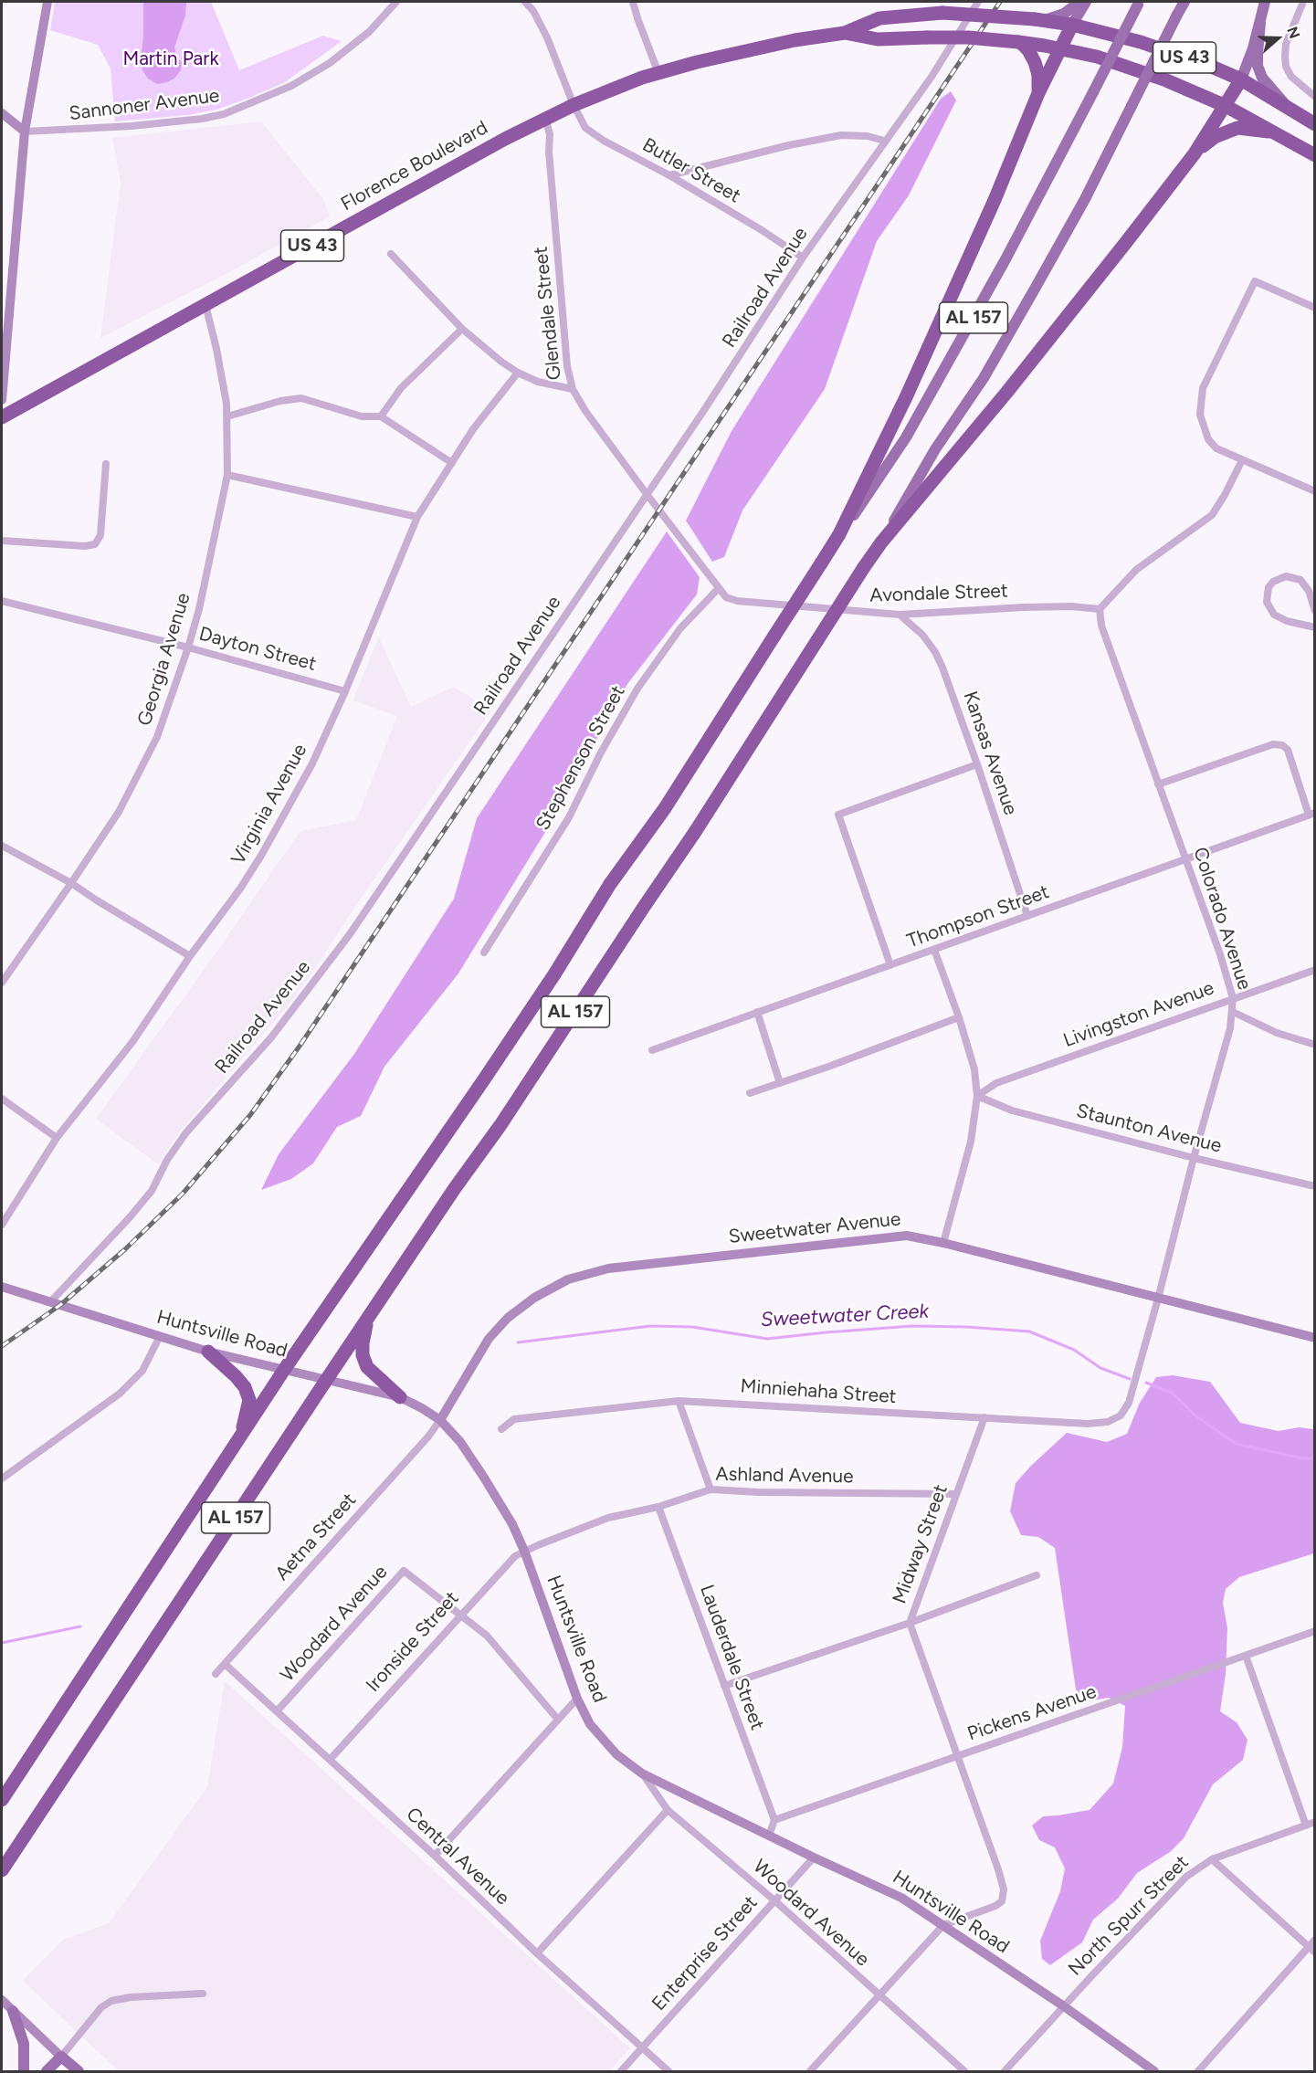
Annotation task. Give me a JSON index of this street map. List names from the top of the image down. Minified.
{"streets":{"highway":["US 43","Florence Boulevard","AL 157"],"main road":["Sweetwater Avenue","Huntsville Road"],"street":["Sannoner Avenue","Butler Street","Railroad Avenue","Glendale Street","Avondale Street","Dayton Street","Georgia Avenue","Kansas Avenue","Stephenson Street","Virginia Avenue","Thompson Street","Colorado Avenue","Livingston Avenue","Staunton Avenue","Minniehaha Street","Ashland Avenue","Aetna Street","Midway Street","Woodard Avenue","Ironside Street","Lauderdale Street","Pickens Avenue","Central Avenue","North Spurr Street","Enterprise Street"]},"crossings":[["Florence Boulevard","Butler Street"],["Florence Boulevard","Glendale Street"],["Florence Boulevard","Georgia Avenue"],["Butler Street","Railroad Avenue"],["Railroad Avenue","Glendale Street"],["Railroad Avenue","Huntsville Road"],["Glendale Street","Avondale Street"],["Glendale Street","Stephenson Street"],["AL 157","Huntsville Road"],["Avondale Street","Kansas Avenue"],["Avondale Street","Stephenson Street"],["Avondale Street","Colorado Avenue"],["Dayton Street","Georgia Avenue"],["Dayton Street","Virginia Avenue"],["Kansas Avenue","Thompson Street"],["Thompson Street","Colorado Avenue"],["Colorado Avenue","Livingston Avenue"],["Colorado Avenue","Staunton Avenue"],["Colorado Avenue","Sweetwater Avenue"],["Colorado Avenue","Minniehaha Street"],["Livingston Avenue","Staunton Avenue"],["Sweetwater Avenue","Huntsville Road"],["Sweetwater Avenue","Aetna Street"],["Huntsville Road","Ashland Avenue"],["Huntsville Road","Aetna Street"],["Huntsville Road","Midway Street"],["Huntsville Road","Woodard Avenue"],["Huntsville Road","Ironside Street"],["Huntsville Road","North Spurr Street"],["Huntsville Road","Enterprise Street"],["Minniehaha Street","Midway Street"],["Ashland Avenue","Midway Street"],["Ashland Avenue","Ironside Street"],["Ashland Avenue","Lauderdale Street"],["Aetna Street","Central Avenue"],["Midway Street","Pickens Avenue"],["Woodard Avenue","Ironside Street"],["Woodard Avenue","Central Avenue"],["Woodard Avenue","Enterprise Street"],["Ironside Street","Central Avenue"],["Lauderdale Street","Pickens Avenue"],["Central Avenue","Enterprise Street"]],"water":["Sweetwater Creek"],"parks":["Martin Park"],"north":"right"}
